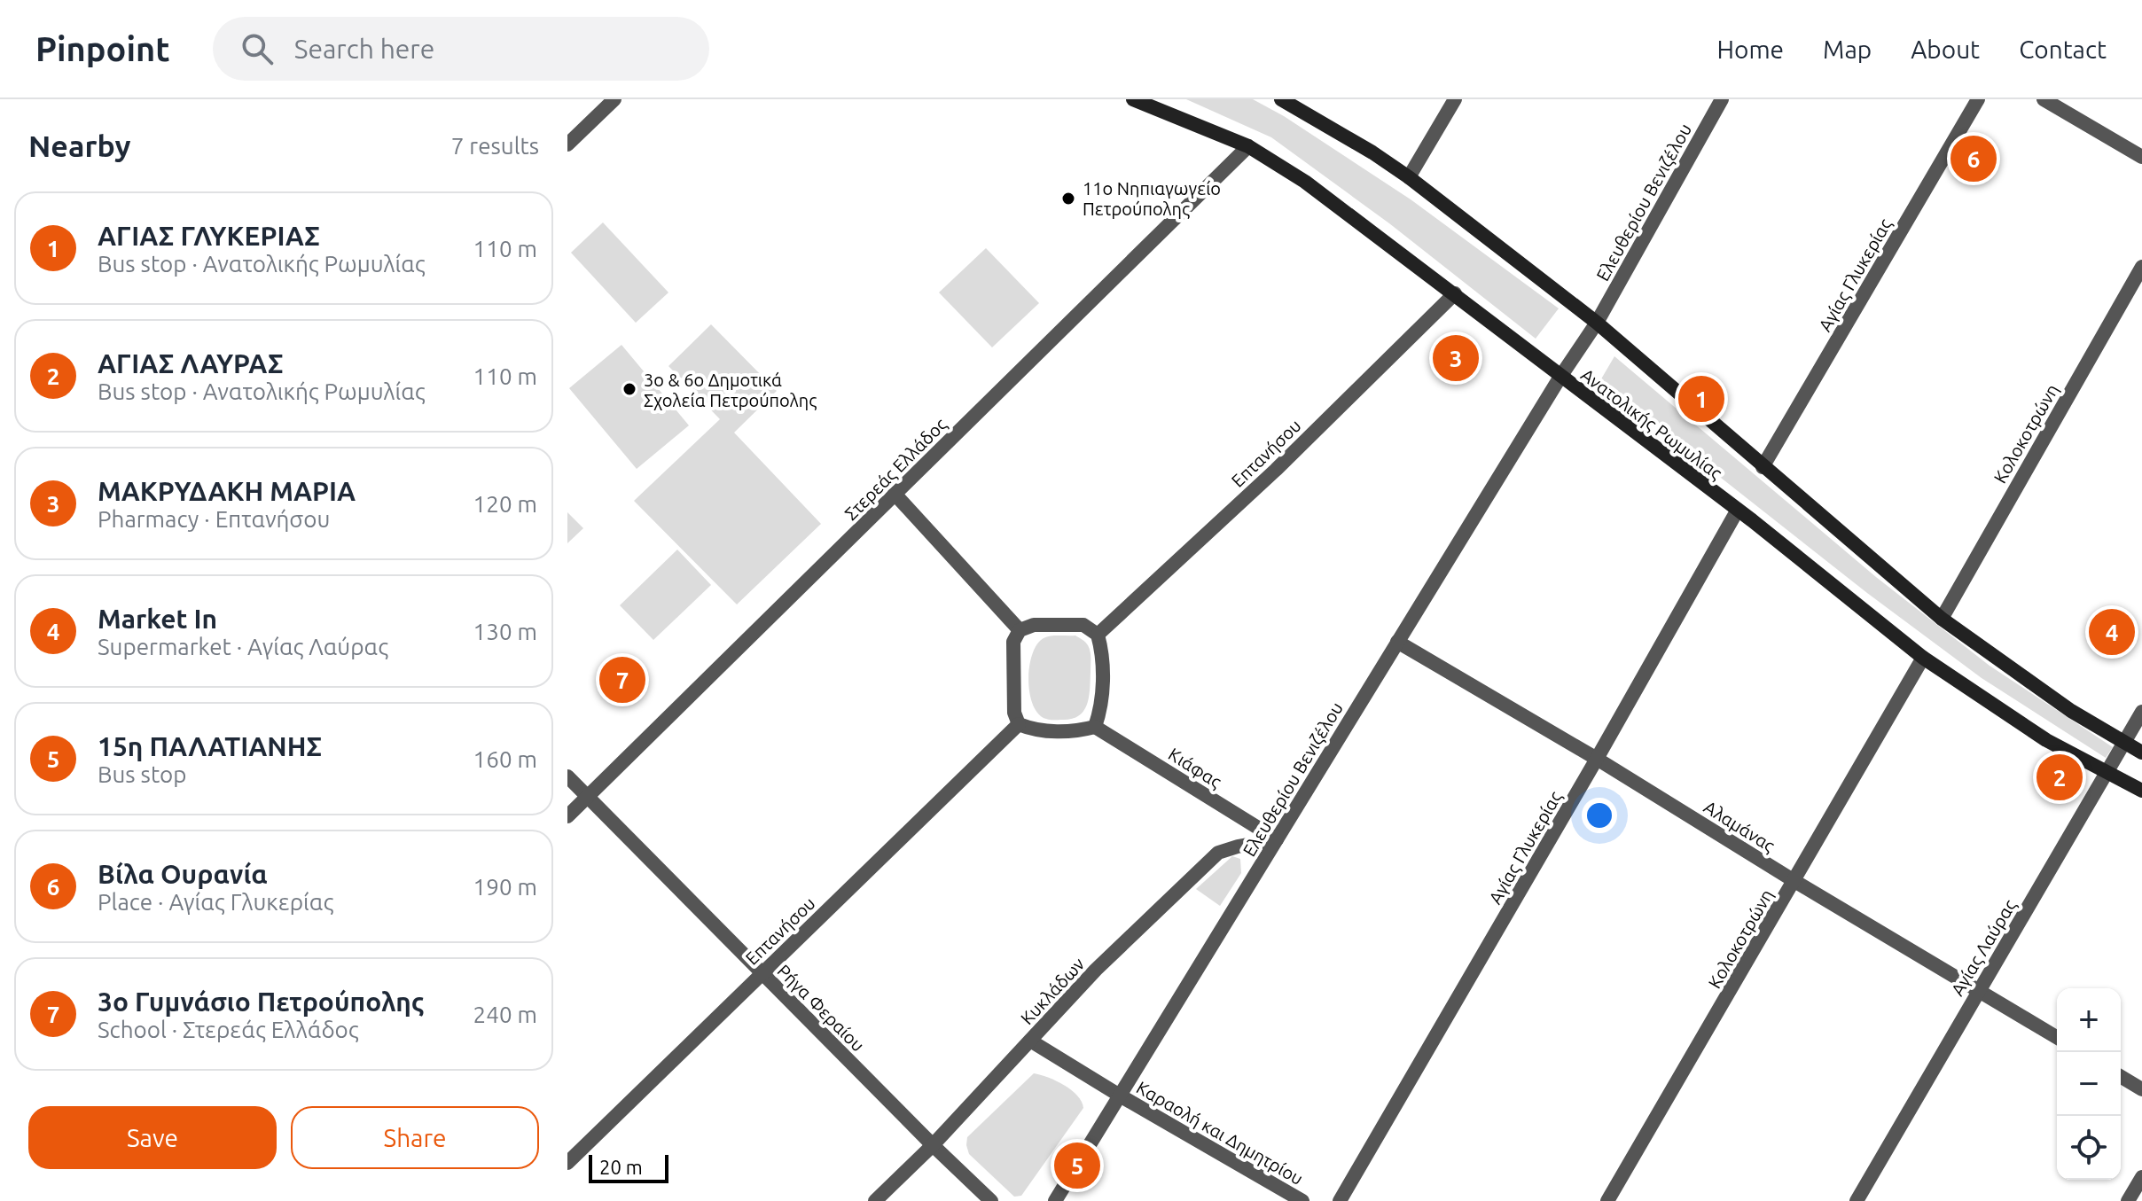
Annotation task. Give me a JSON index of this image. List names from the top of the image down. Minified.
{"streets":{"main road":["Ανατολικής Ρωμυλίας"],"street":["Ελευθερίου Βενιζέλου","Αγίας Γλυκερίας","Κολοκοτρώνη","Επτανήσου","Στερεάς Ελλάδος","Κιάφας","Αλαμάνας","Αγίας Λαύρας","Κυκλάδων","Ρήγα Φεραίου","Καραολή και Δημητρίου"]},"crossings":[["Ελευθερίου Βενιζέλου","Ανατολικής Ρωμυλίας"],["Ελευθερίου Βενιζέλου","Κιάφας"],["Ελευθερίου Βενιζέλου","Αλαμάνας"],["Ελευθερίου Βενιζέλου","Κυκλάδων"],["Ελευθερίου Βενιζέλου","Καραολή και Δημητρίου"],["Αγίας Γλυκερίας","Ανατολικής Ρωμυλίας"],["Αγίας Γλυκερίας","Αλαμάνας"],["Ανατολικής Ρωμυλίας","Κολοκοτρώνη"],["Ανατολικής Ρωμυλίας","Επτανήσου"],["Ανατολικής Ρωμυλίας","Στερεάς Ελλάδος"],["Ανατολικής Ρωμυλίας","Αγίας Λαύρας"],["Κολοκοτρώνη","Αλαμάνας"],["Επτανήσου","Κιάφας"],["Επτανήσου","Ρήγα Φεραίου"],["Στερεάς Ελλάδος","Ρήγα Φεραίου"],["Κιάφας","Κυκλάδων"],["Αλαμάνας","Αγίας Λαύρας"],["Κυκλάδων","Ρήγα Φεραίου"],["Κυκλάδων","Καραολή και Δημητρίου"]],"places":["11ο Νηπιαγωγείο Πετρούπολης","3ο & 6ο Δημοτικά Σχολεία Πετρούπολης"],"scale_bar":"20 m","page":{"header":"Pinpoint","search":"Search here","nav":["Home","Map","About","Contact"],"heading":["Nearby","7 results"],"pins":["6","3","1","4","7","2","5"],"list":[{"mark":"1","name":"ΑΓΙΑΣ ΓΛΥΚΕΡΙΑΣ","note":"Bus stop · Ανατολικής Ρωμυλίας","value":"110 m"},{"mark":"2","name":"ΑΓΙΑΣ ΛΑΥΡΑΣ","note":"Bus stop · Ανατολικής Ρωμυλίας","value":"110 m"},{"mark":"3","name":"ΜΑΚΡΥΔΑΚΗ ΜΑΡΙΑ","note":"Pharmacy · Επτανήσου","value":"120 m"},{"mark":"4","name":"Market In","note":"Supermarket · Αγίας Λαύρας","value":"130 m"},{"mark":"5","name":"15η ΠΑΛΑΤΙΑΝΗΣ","note":"Bus stop","value":"160 m"},{"mark":"6","name":"Βίλα Ουρανία","note":"Place · Αγίας Γλυκερίας","value":"190 m"},{"mark":"7","name":"3ο Γυμνάσιο Πετρούπολης","note":"School · Στερεάς Ελλάδος","value":"240 m"}],"map_buttons":["+","−"],"buttons":["Save","Share"],"scale":"20 m"}}
